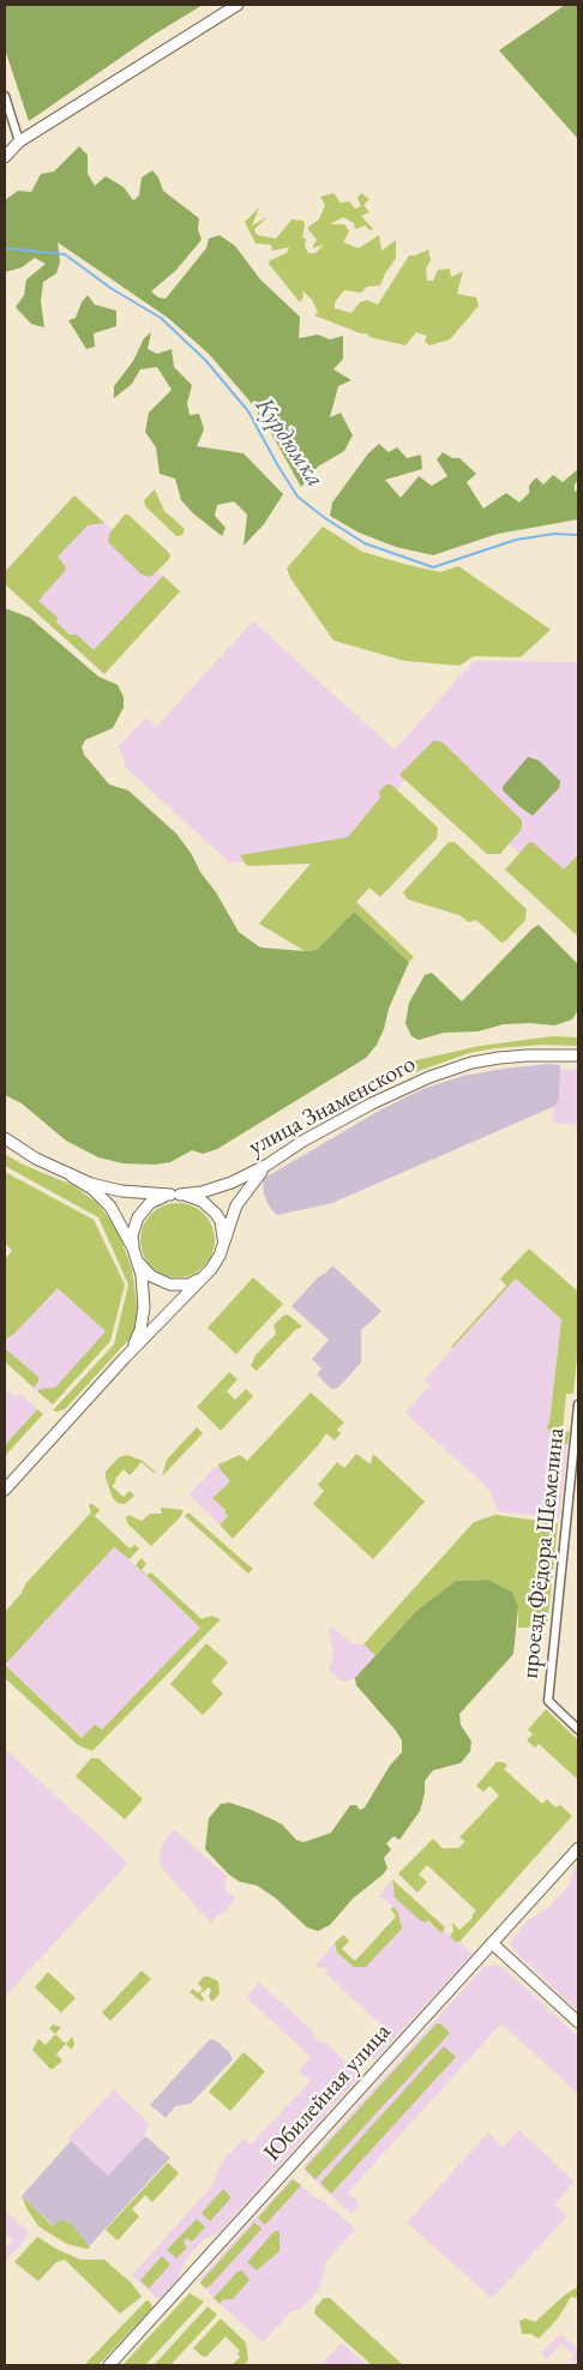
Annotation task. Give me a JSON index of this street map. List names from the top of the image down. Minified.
{"streets":{"main road":["улица Знаменского","Юбилейная улица"],"street":["проезд Фёдора Шемелина"]},"water":["Курдюмка"]}
